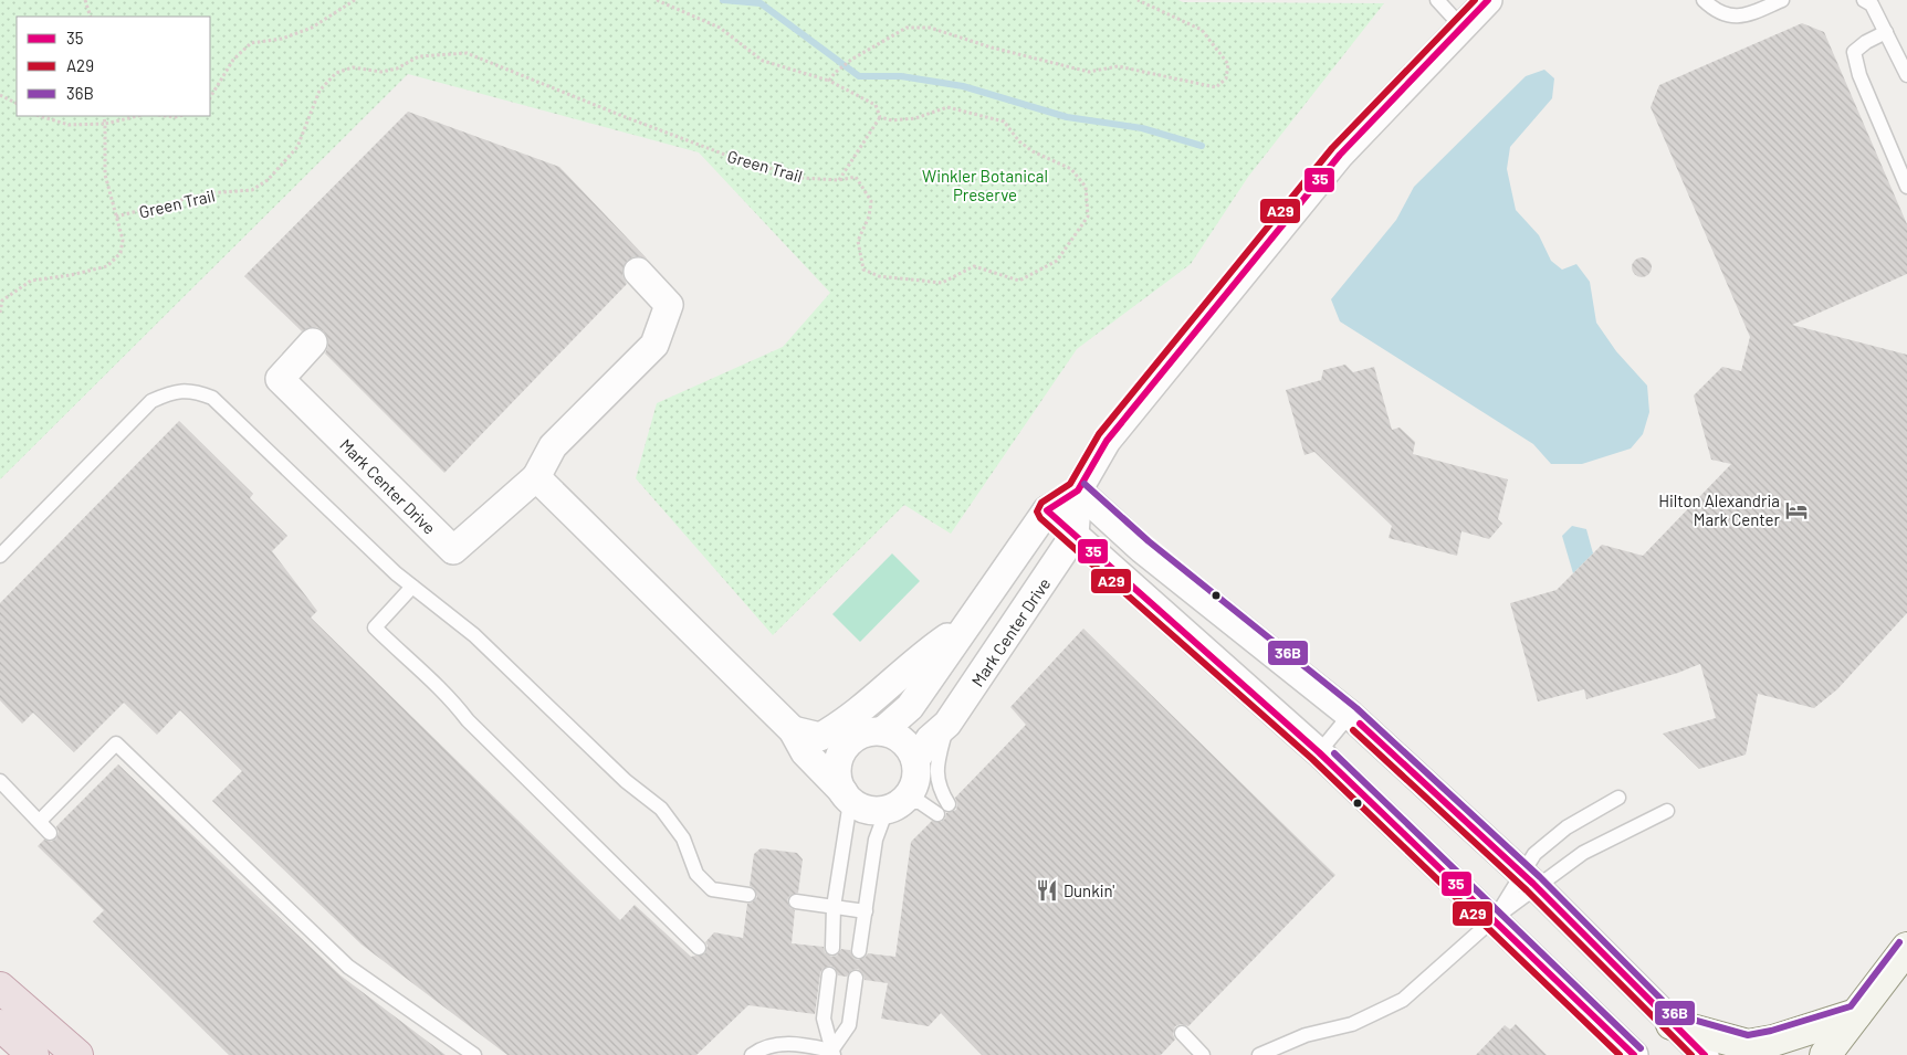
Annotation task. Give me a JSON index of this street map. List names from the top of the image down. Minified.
{"streets":{"street":["Mark Center Drive"],"path":["Green Trail"]},"parks":["Winkler Botanical Preserve"],"places":{"hotel":["Hilton Alexandria Mark Center"],"restaurant":["Dunkin'"]},"lines":["transit line 35","transit line A29","transit line 36B"],"legend":["35","A29","36B"]}
